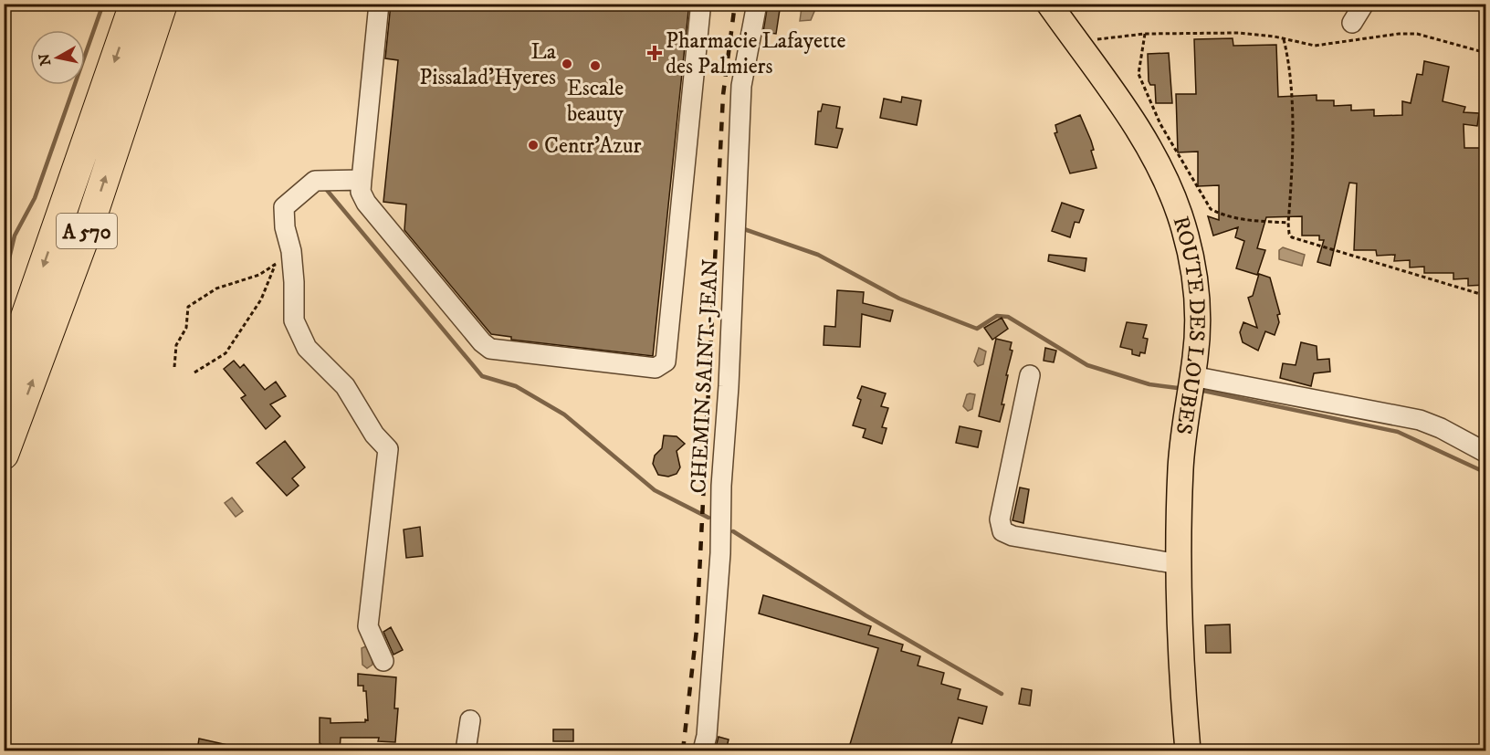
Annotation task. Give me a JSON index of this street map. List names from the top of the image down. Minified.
{"streets":{"highway":["A 570"],"main road":["ROUTE DES LOUBES"],"street":["CHEMIN SAINT-JEAN"]},"places":{"health":["Pharmacie Lafayette des Palmiers"],"other":["La Pissalad'Hyeres","Escale beauty","Centr'Azur"]},"north":"left"}
